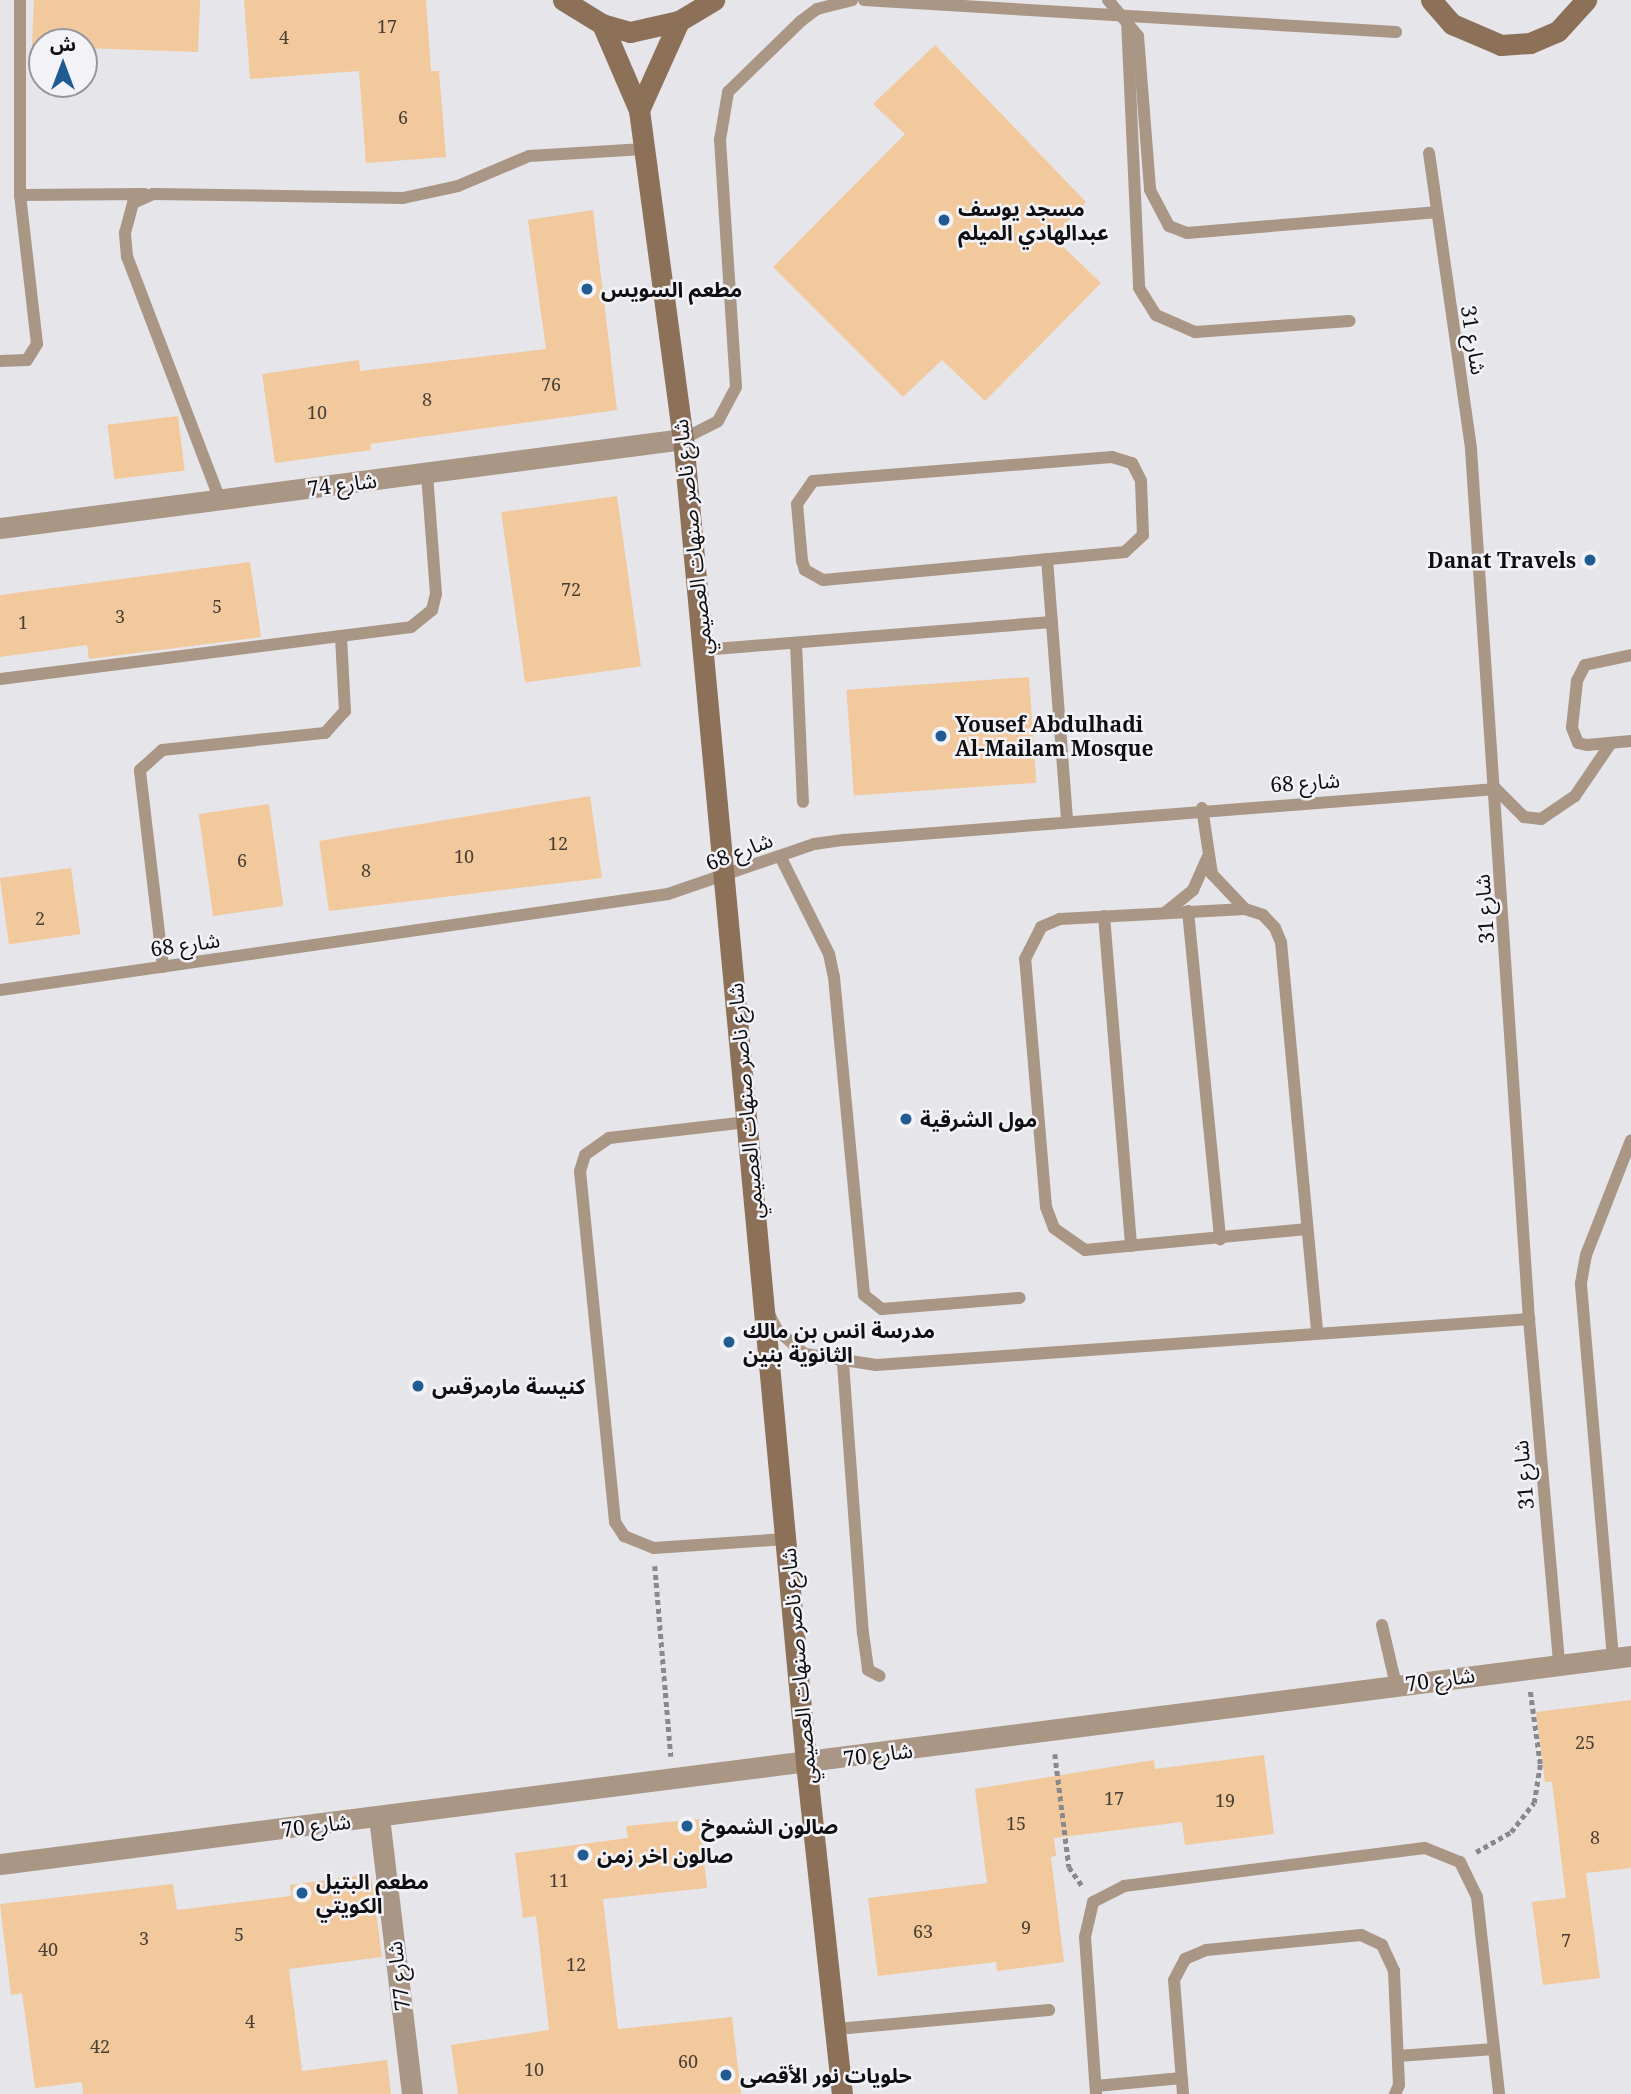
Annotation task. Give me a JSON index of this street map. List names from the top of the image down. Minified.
{"streets":{"street":["شارع 74","شارع ناصر صنهات العصيمي","شارع 70","شارع 77"],"lane":["شارع 31","شارع 68"]},"crossings":[["شارع 31","شارع 68"],["شارع 31","شارع 70"],["شارع 74","شارع ناصر صنهات العصيمي"],["شارع ناصر صنهات العصيمي","شارع 68"],["شارع ناصر صنهات العصيمي","شارع 70"],["شارع 70","شارع 77"]],"places":["مسجد يوسف عبدالهادي الميلم","مطعم السويس","Danat Travels","Yousef Abdulhadi Al-Mailam Mosque","مول الشرقية","مدرسة انس بن مالك الثانوية بنين","كنيسة مارمرقس","صالون الشموخ","صالون اخر زمن","مطعم البتيل الكويتي","حلويات نور الأقصى"],"house_numbers":["17","4","6","76","8","10","72","5","3","1","12","10","6","8","2","25","17","19","15","8","11","9","63","5","3","7","40","12","4","42","60","10"],"north":"top"}
